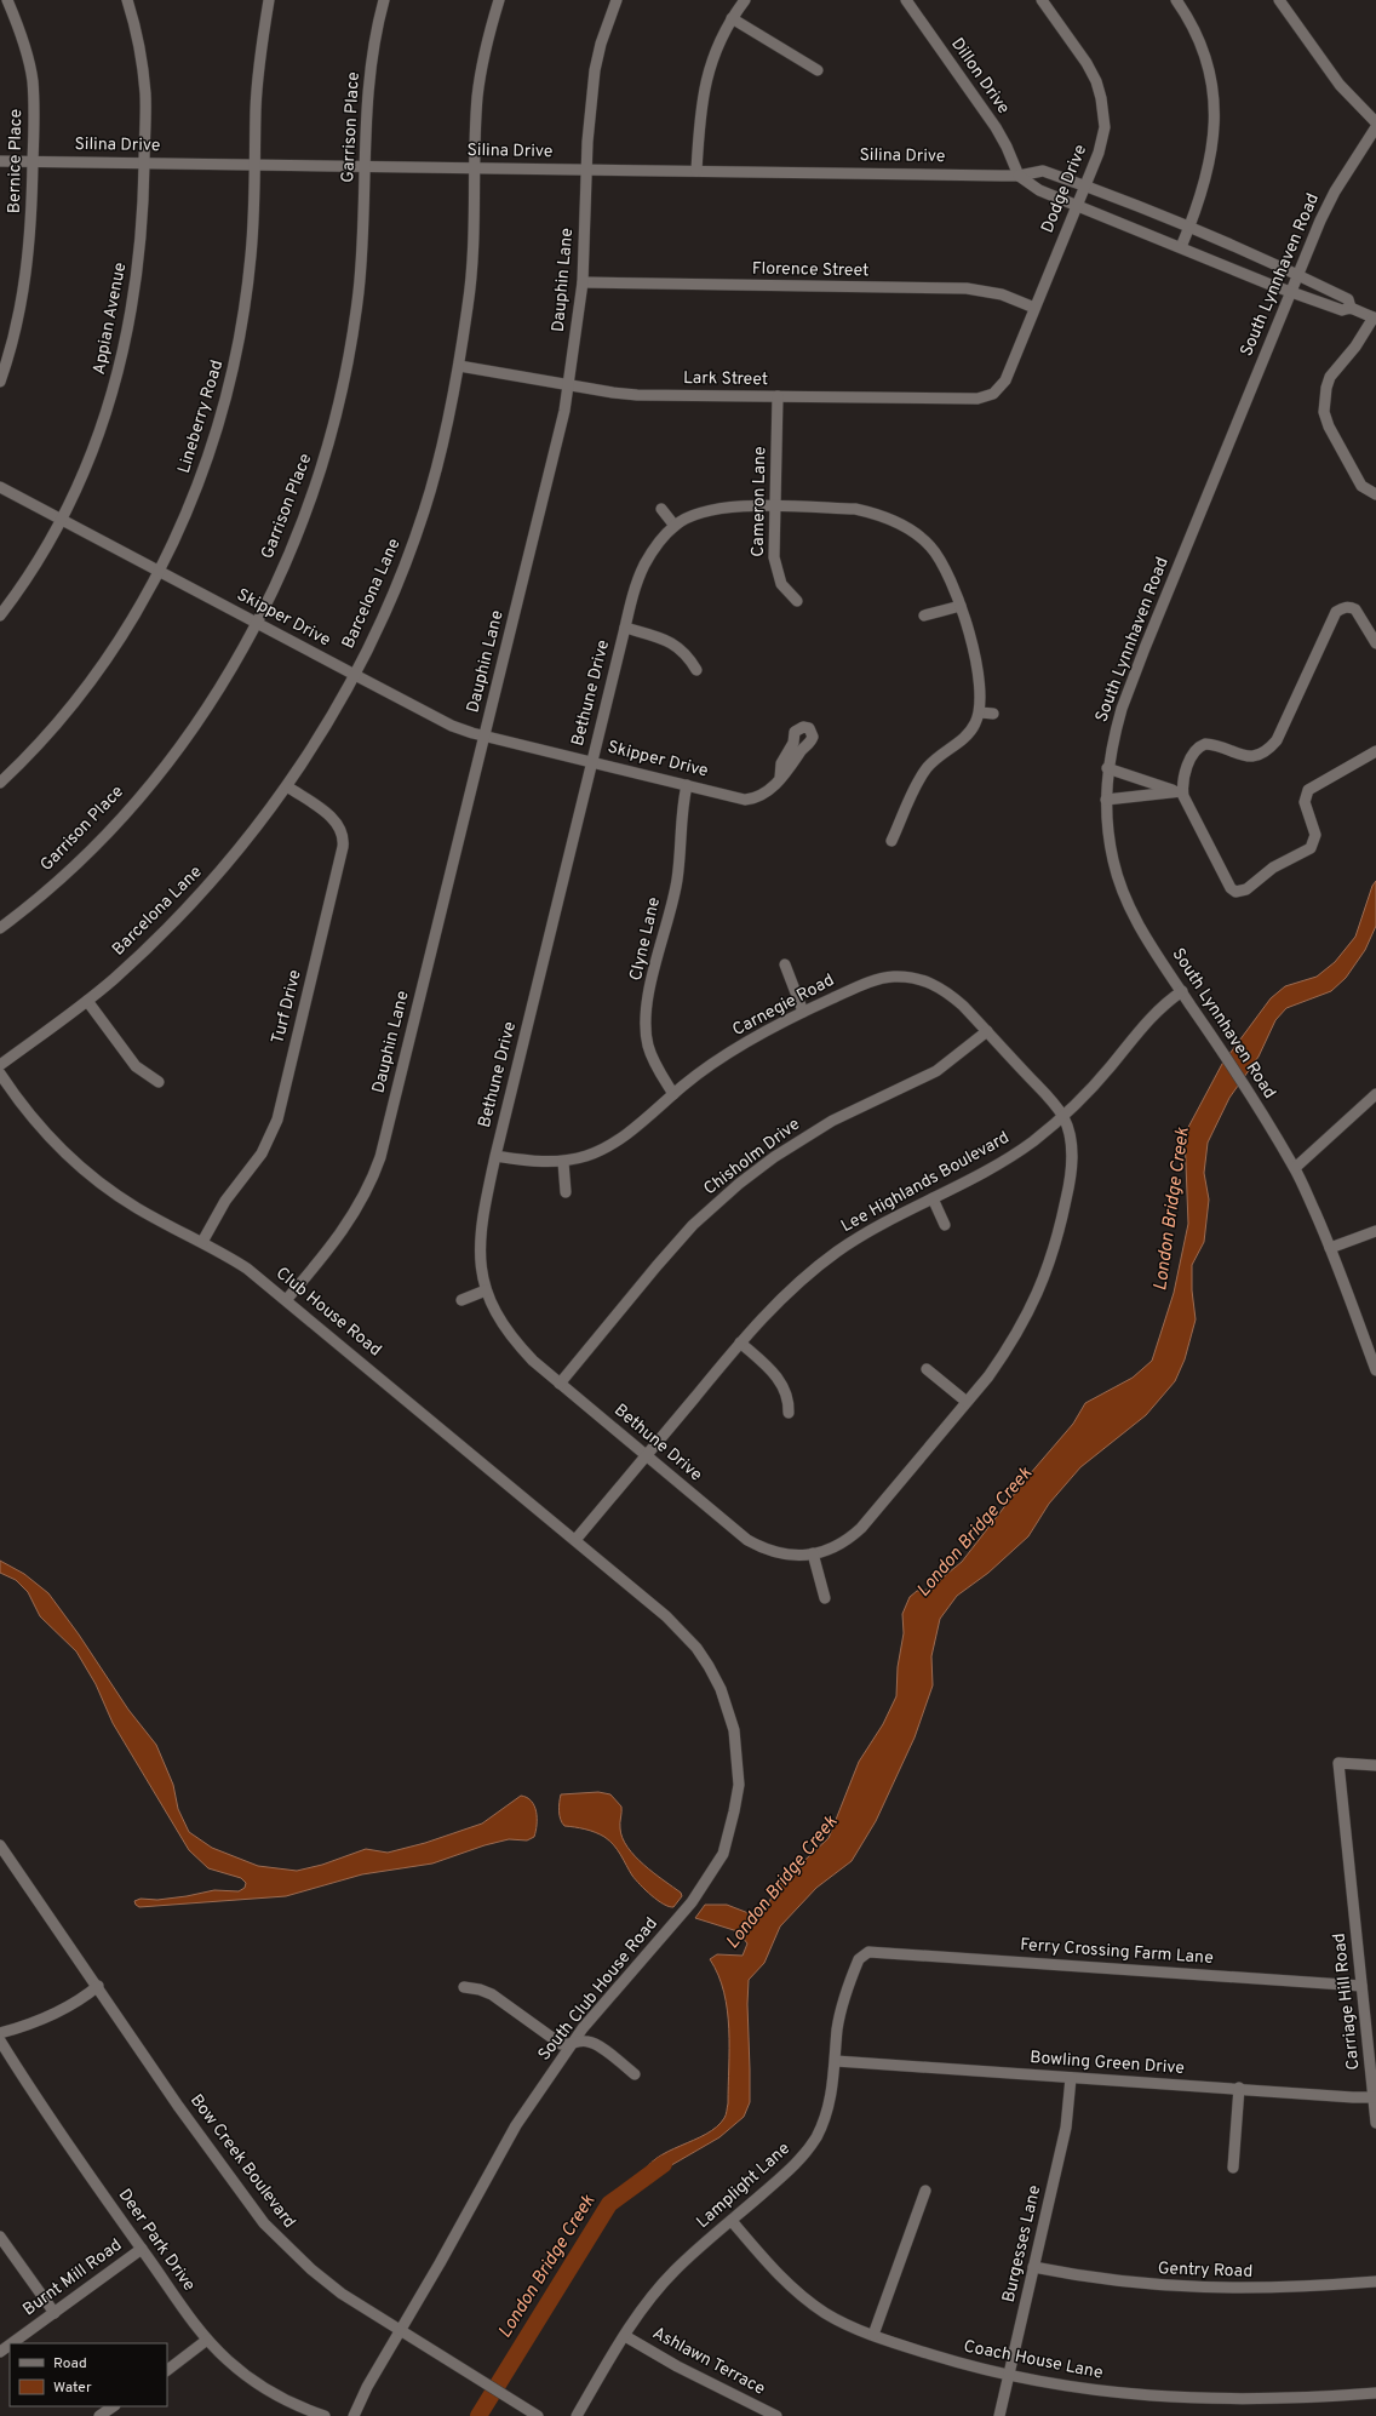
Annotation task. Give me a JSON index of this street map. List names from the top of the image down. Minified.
{"streets":{"street":["Dillon Drive","Garrison Place","Silina Drive","Bernice Place","Dodge Drive","Florence Street","South Lynnhaven Road","Dauphin Lane","Appian Avenue","Lark Street","Lineberry Road","Cameron Lane","Barcelona Lane","Skipper Drive","Bethune Drive","Clyne Lane","Carnegie Road","Turf Drive","Chisholm Drive","Lee Highlands Boulevard","Club House Road","Ferry Crossing Farm Lane","South Club House Road","Carriage Hill Road","Bowling Green Drive","Bow Creek Boulevard","Lamplight Lane","Deer Park Drive","Burgesses Lane","Gentry Road","Burnt Mill Road","Coach House Lane","Ashlawn Terrace"]},"crossings":[["Dillon Drive","Silina Drive"],["Garrison Place","Silina Drive"],["Garrison Place","Skipper Drive"],["Silina Drive","Bernice Place"],["Silina Drive","Dodge Drive"],["Silina Drive","South Lynnhaven Road"],["Silina Drive","Dauphin Lane"],["Silina Drive","Appian Avenue"],["Silina Drive","Lineberry Road"],["Silina Drive","Barcelona Lane"],["Dodge Drive","Florence Street"],["Dodge Drive","Lark Street"],["Florence Street","Dauphin Lane"],["South Lynnhaven Road","Lee Highlands Boulevard"],["Dauphin Lane","Lark Street"],["Dauphin Lane","Skipper Drive"],["Dauphin Lane","Club House Road"],["Appian Avenue","Skipper Drive"],["Lark Street","Cameron Lane"],["Lark Street","Barcelona Lane"],["Lineberry Road","Skipper Drive"],["Cameron Lane","Bethune Drive"],["Barcelona Lane","Skipper Drive"],["Barcelona Lane","Turf Drive"],["Skipper Drive","Bethune Drive"],["Skipper Drive","Clyne Lane"],["Bethune Drive","Carnegie Road"],["Bethune Drive","Chisholm Drive"],["Bethune Drive","Lee Highlands Boulevard"],["Clyne Lane","Carnegie Road"],["Carnegie Road","Chisholm Drive"],["Carnegie Road","Lee Highlands Boulevard"],["Turf Drive","Club House Road"],["Lee Highlands Boulevard","Club House Road"],["Club House Road","South Club House Road"],["Ferry Crossing Farm Lane","Carriage Hill Road"],["Ferry Crossing Farm Lane","Lamplight Lane"],["South Club House Road","Bow Creek Boulevard"],["Carriage Hill Road","Bowling Green Drive"],["Bowling Green Drive","Lamplight Lane"],["Bowling Green Drive","Burgesses Lane"],["Lamplight Lane","Coach House Lane"],["Lamplight Lane","Ashlawn Terrace"],["Deer Park Drive","Burnt Mill Road"],["Burgesses Lane","Gentry Road"],["Burgesses Lane","Coach House Lane"]],"water":["London Bridge Creek"],"legend":["Road","Water"]}
